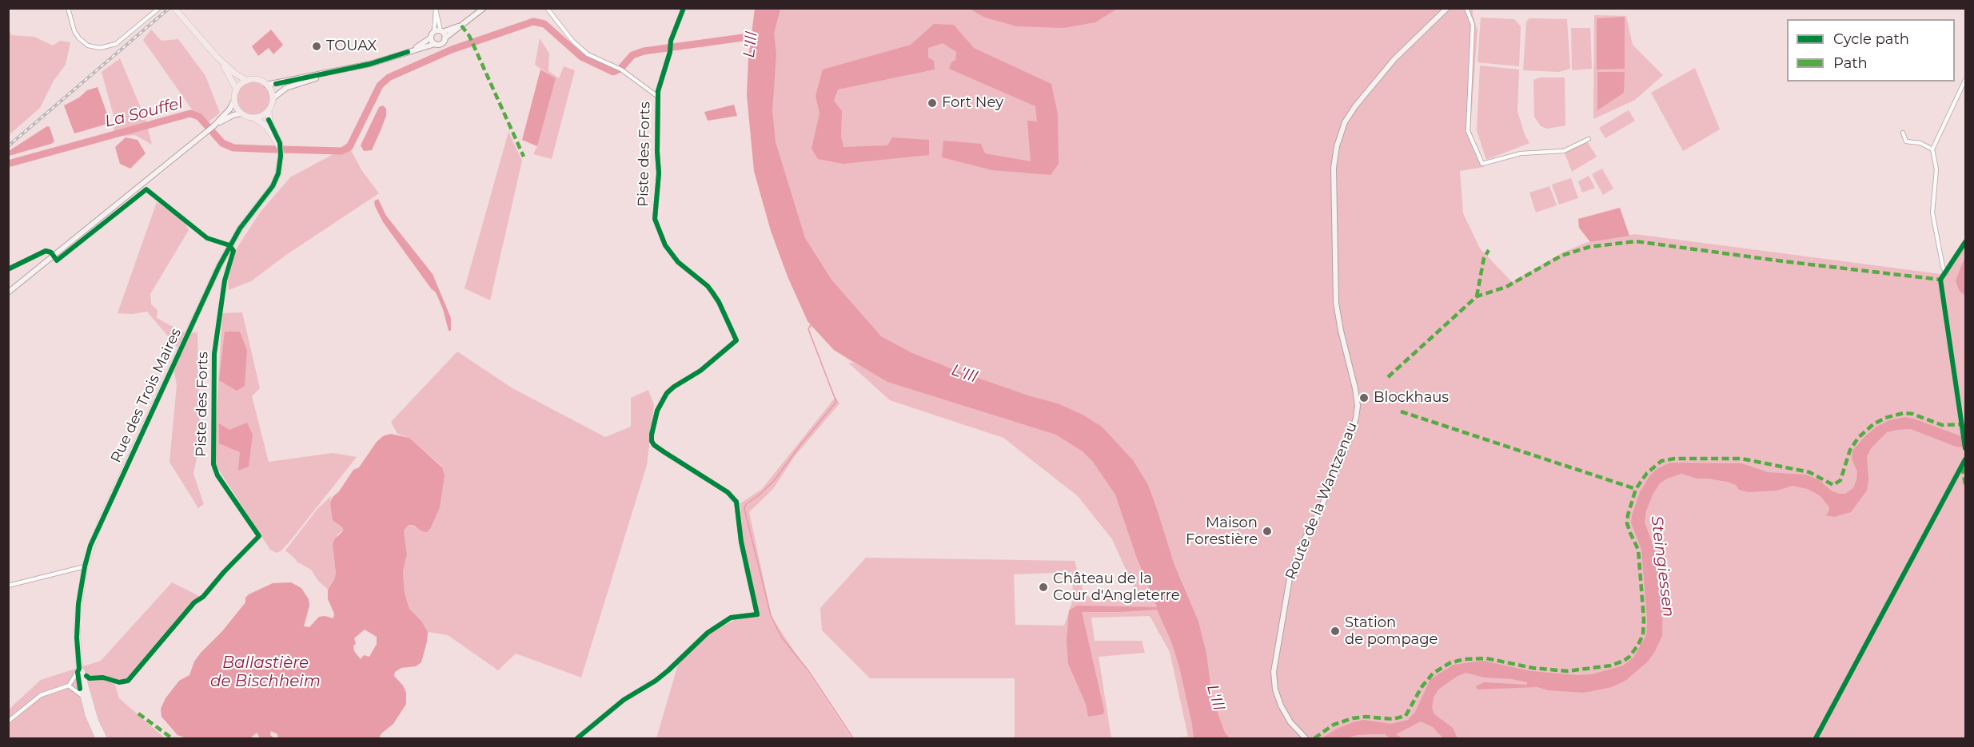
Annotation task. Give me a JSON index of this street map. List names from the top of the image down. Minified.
{"streets":{"main road":["Rue des Trois Maires","Route de la Wantzenau"],"street":["Piste des Forts"]},"water":["L'Ill","La Souffel","Steingiessen","Ballastière de Bischheim"],"places":["TOUAX","Fort Ney","Blockhaus","Maison Forestière","Château de la Cour d'Angleterre","Station de pompage"],"legend":["Cycle path","Path"]}
